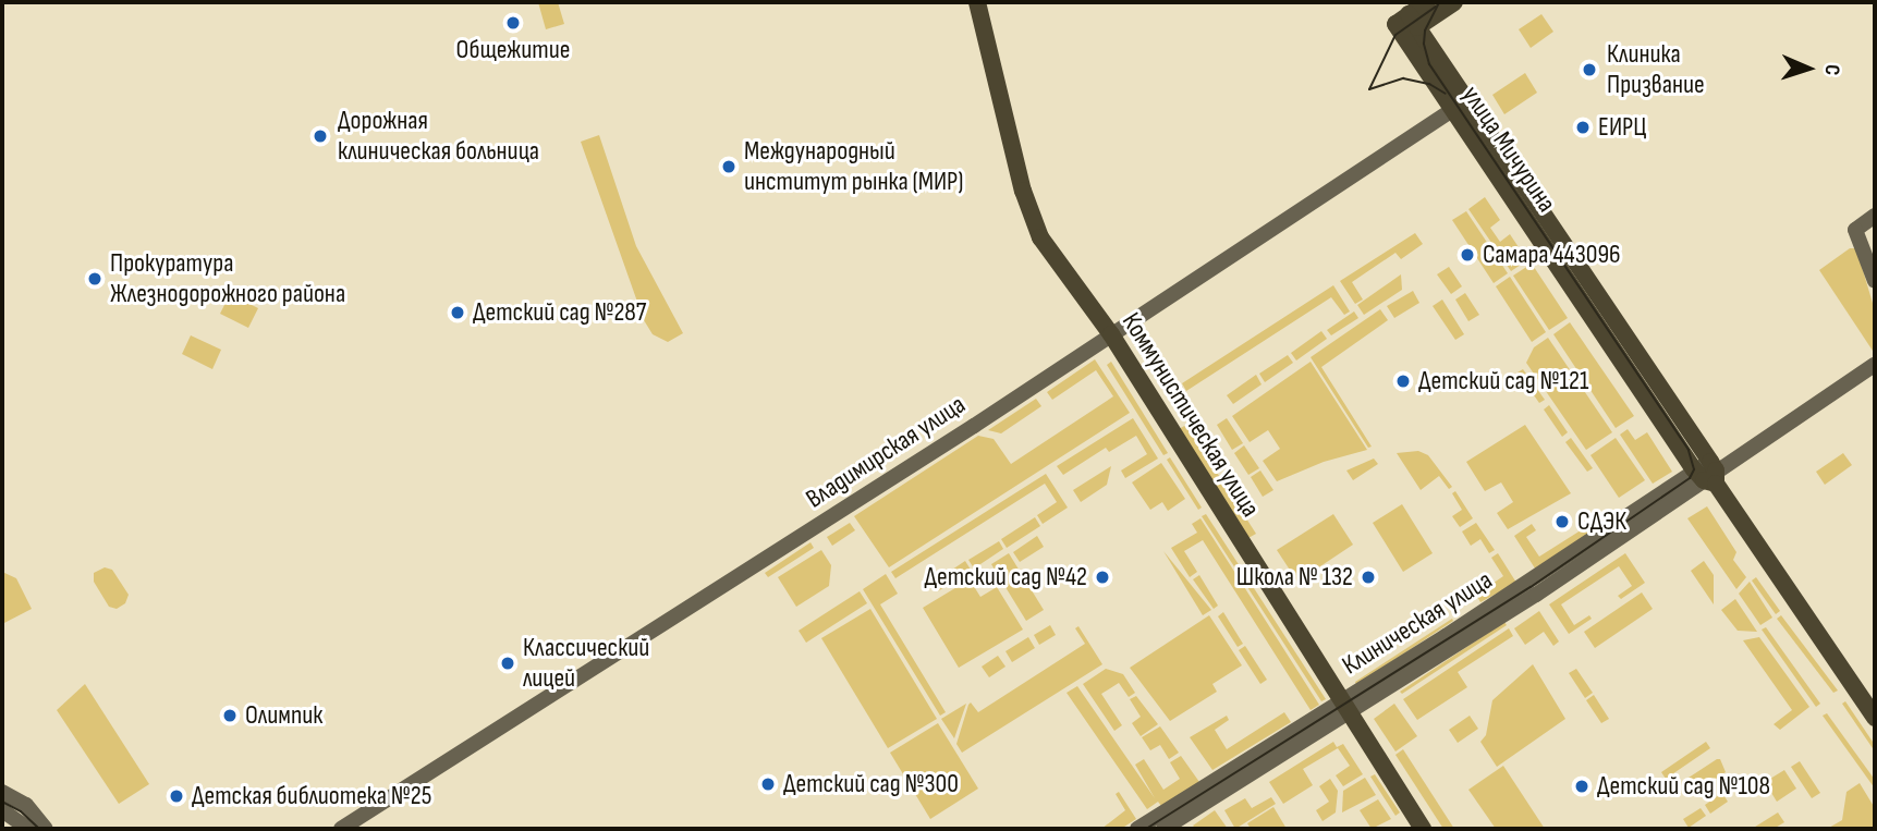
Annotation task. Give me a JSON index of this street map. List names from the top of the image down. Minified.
{"streets":{"main road":["улица Мичурина","Коммунистическая улица"],"street":["Владимирская улица","Клиническая улица"]},"crossings":[["улица Мичурина","Владимирская улица"],["улица Мичурина","Клиническая улица"],["Коммунистическая улица","Владимирская улица"],["Коммунистическая улица","Клиническая улица"]],"places":["Общежитие","Клиника Призвание","ЕИРЦ","Дорожная клиническая больница","Международный институт рынка (МИР)","Самара 443096","Прокуратура Жлезнодорожного района","Детский сад №287","Детский сад №121","СДЭК","Детский сад №42","Школа № 132","Классический лицей","Олимпик","Детский сад №300","Детский сад №108","Детская библиотека №25"],"north":"right"}
